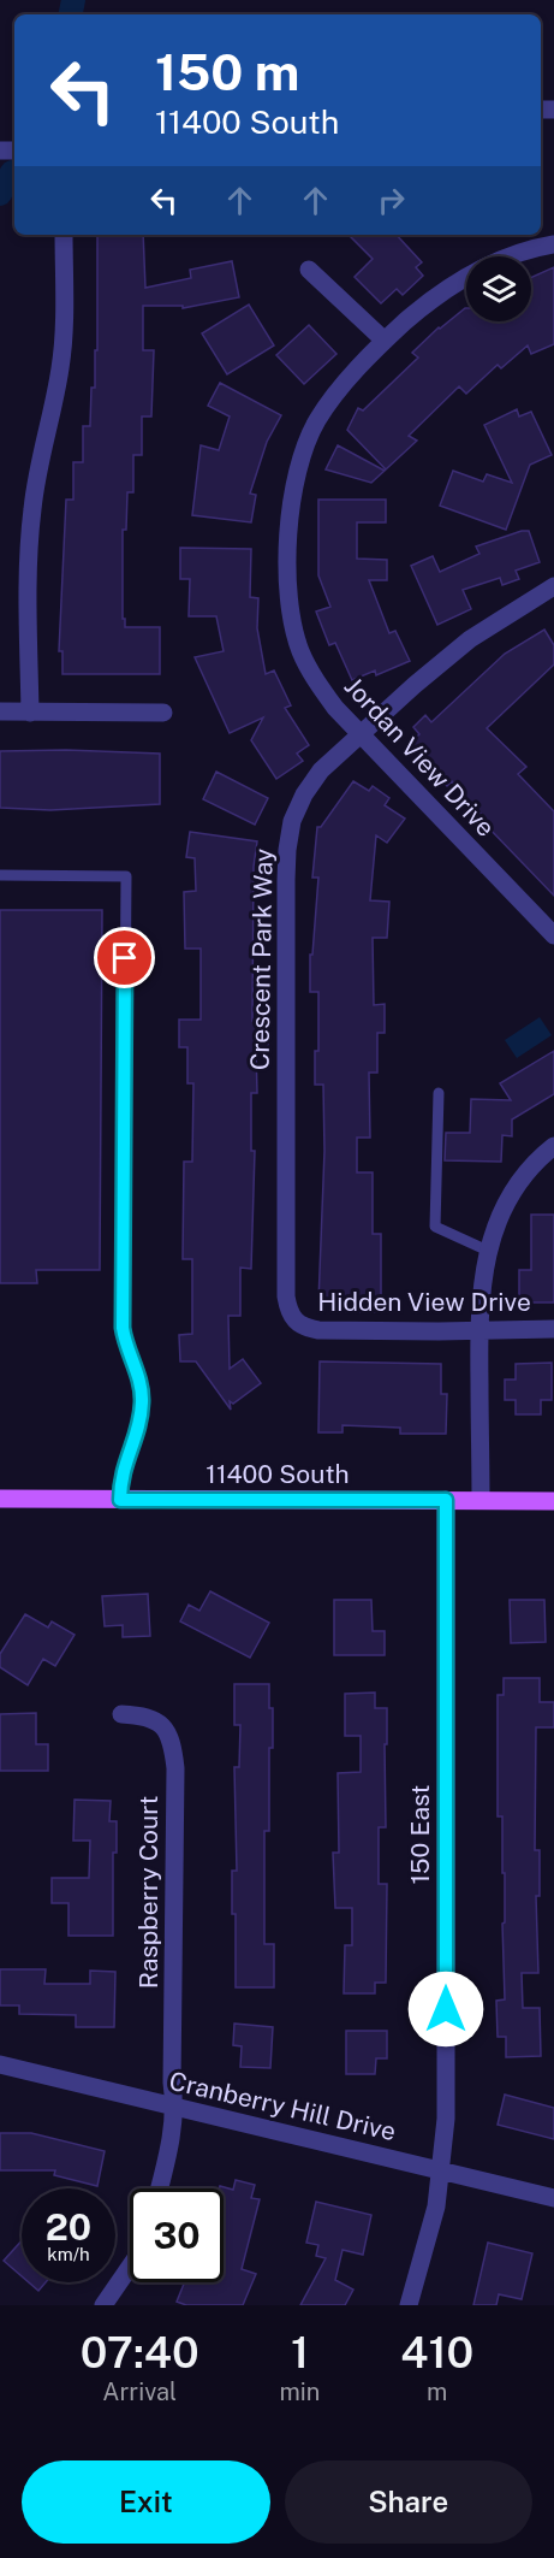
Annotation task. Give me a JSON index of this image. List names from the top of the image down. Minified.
{"streets":{"main road":["11400 South"],"street":["Jordan View Drive","Crescent Park Way","Hidden View Drive","150 East","Raspberry Court","Cranberry Hill Drive"]},"crossings":[["Jordan View Drive","Crescent Park Way"],["Crescent Park Way","Hidden View Drive"],["11400 South","150 East"],["150 East","Cranberry Hill Drive"],["Raspberry Court","Cranberry Hill Drive"]],"page":{"turn":["150 m","11400 South"],"speed":"20 km/h","limit":"30","eta":["07:40","Arrival","1","min","410","m"],"buttons":["Exit","Share"]}}
